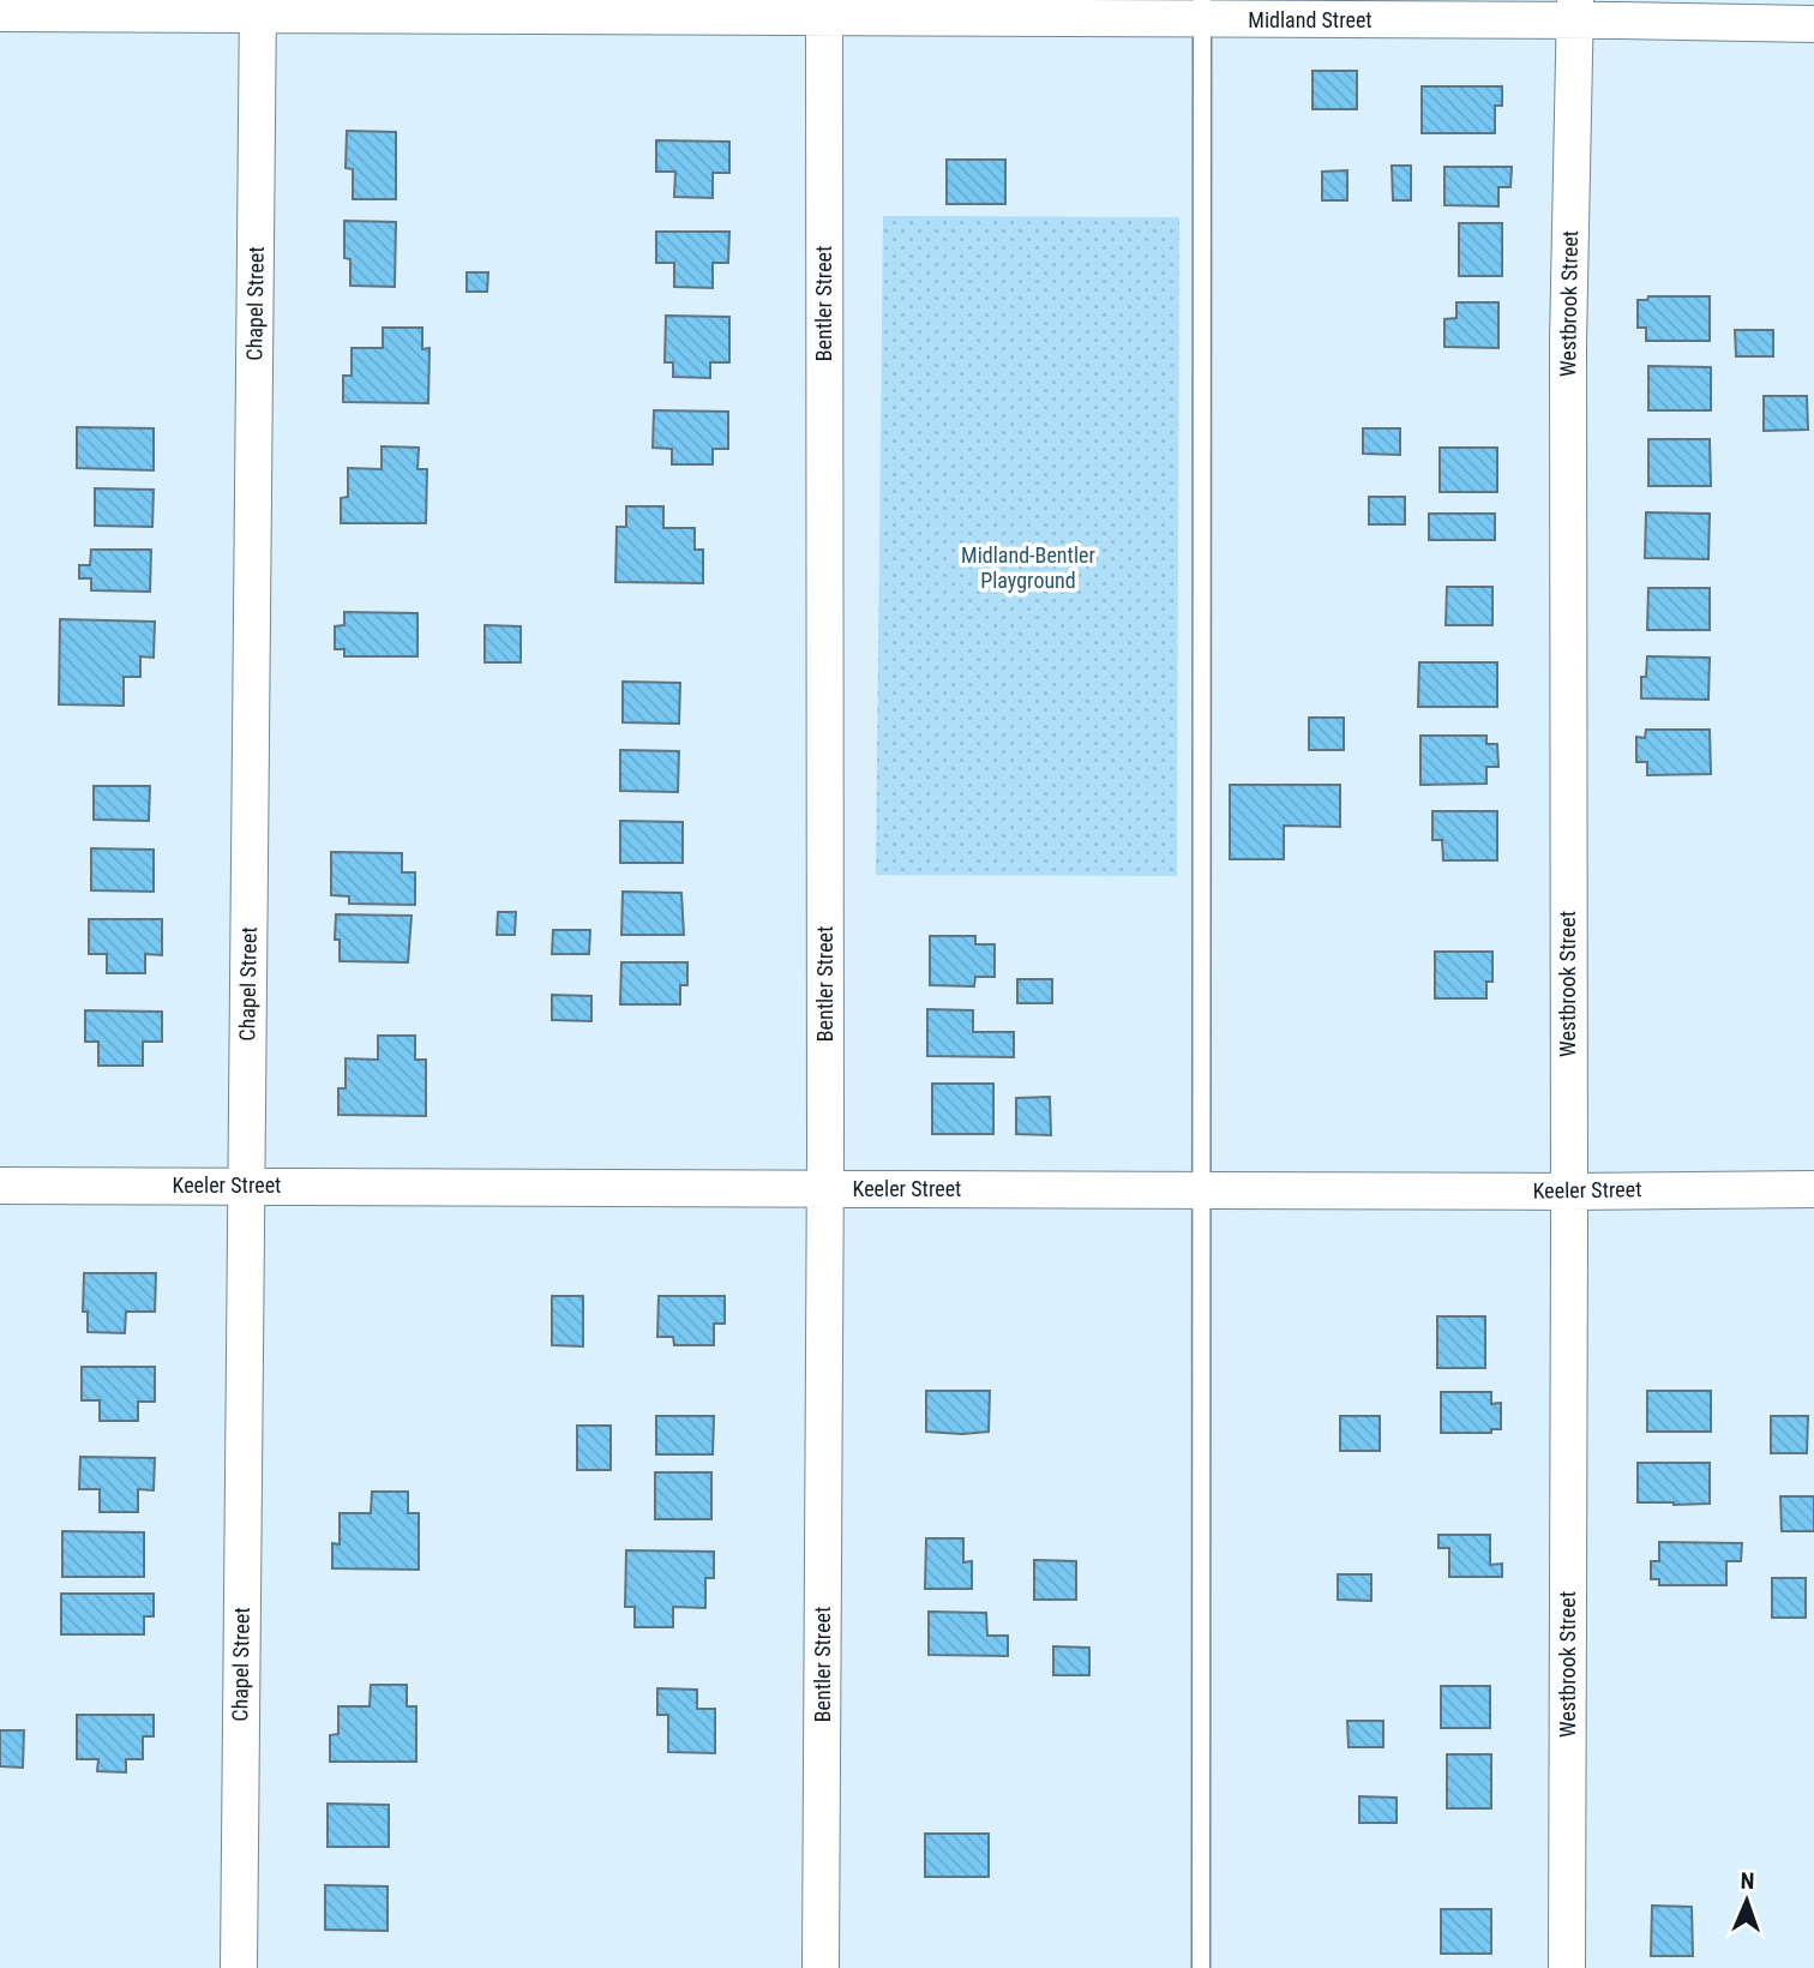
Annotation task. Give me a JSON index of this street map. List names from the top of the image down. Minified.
{"streets":{"street":["Midland Street","Chapel Street","Bentler Street","Westbrook Street","Keeler Street"]},"crossings":[["Midland Street","Chapel Street"],["Midland Street","Bentler Street"],["Midland Street","Westbrook Street"],["Chapel Street","Keeler Street"],["Bentler Street","Keeler Street"],["Westbrook Street","Keeler Street"]],"parks":["Midland-Bentler Playground"],"north":"top"}
